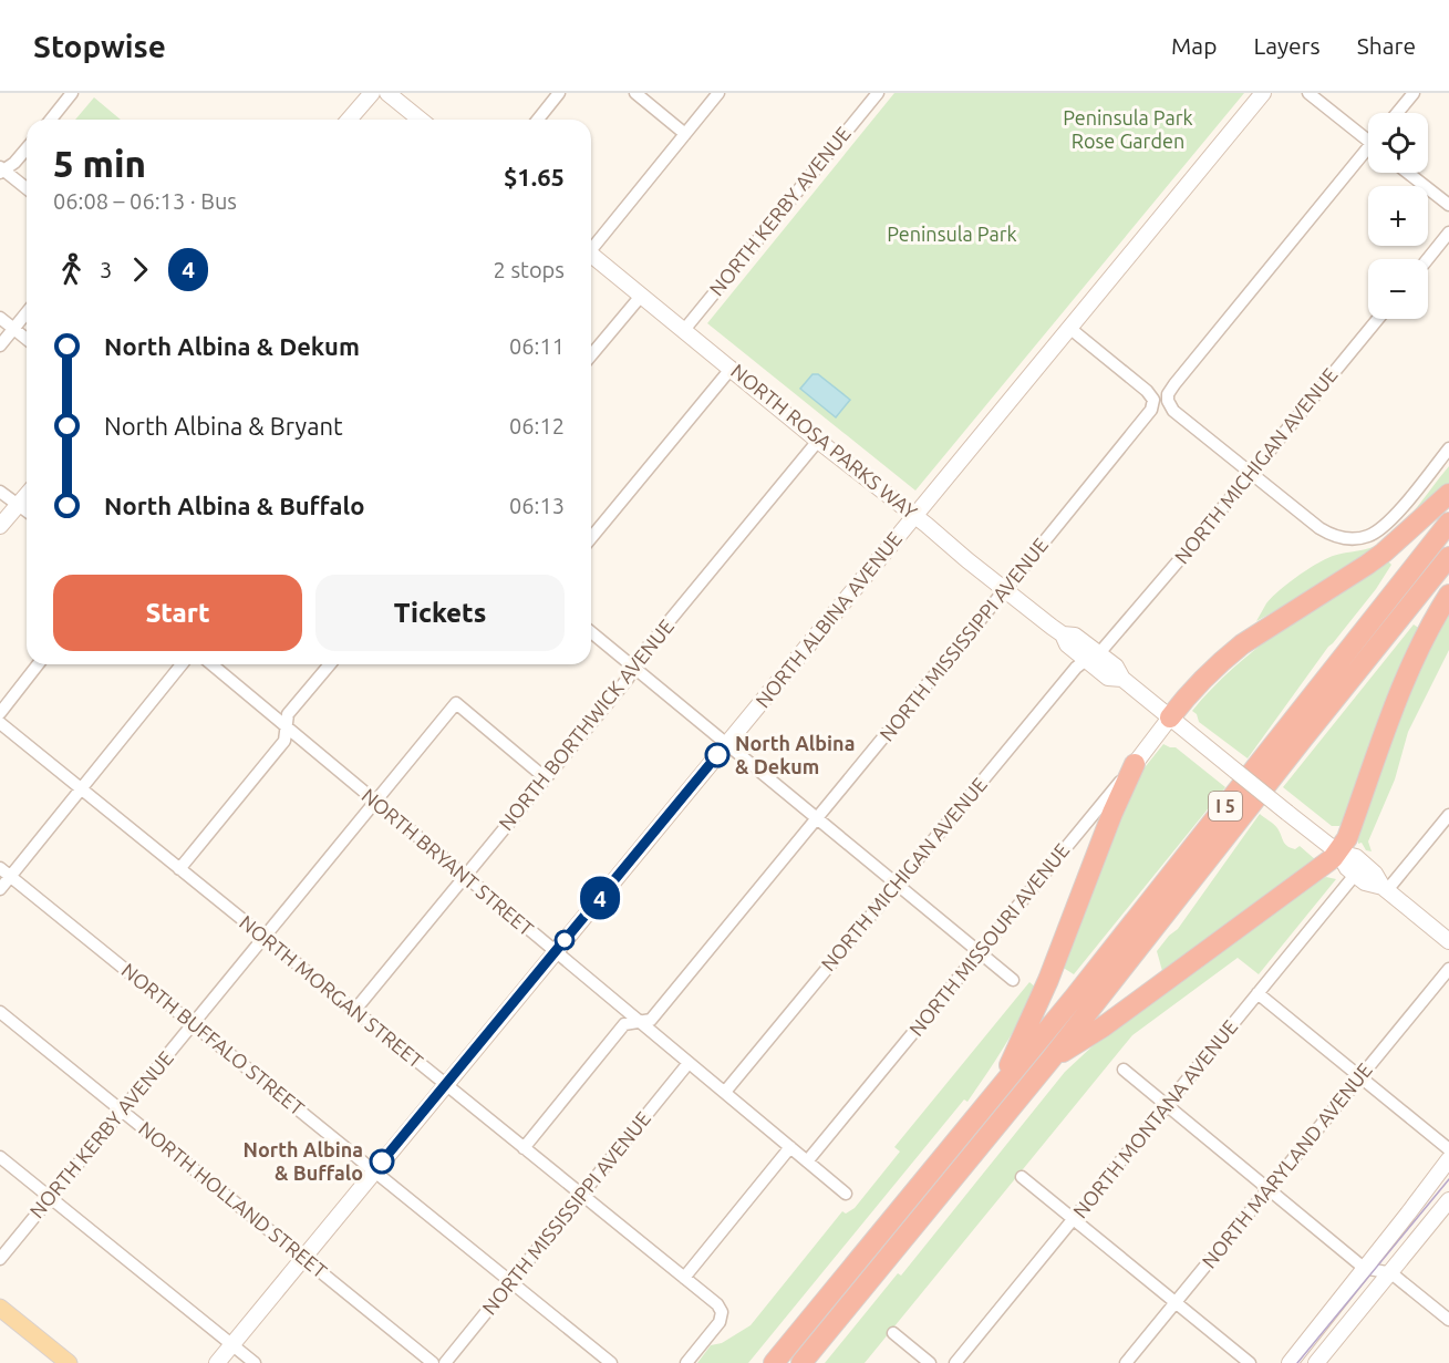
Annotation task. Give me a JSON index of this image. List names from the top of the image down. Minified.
{"streets":{"highway":["I 5"],"street":["NORTH KERBY AVENUE","NORTH ROSA PARKS WAY","NORTH MICHIGAN AVENUE","NORTH ALBINA AVENUE","NORTH MISSISSIPPI AVENUE","NORTH BORTHWICK AVENUE","NORTH BRYANT STREET","NORTH MISSOURI AVENUE","NORTH MORGAN STREET","NORTH BUFFALO STREET","NORTH MONTANA AVENUE","NORTH MARYLAND AVENUE","NORTH HOLLAND STREET"]},"crossings":[["NORTH KERBY AVENUE","NORTH ROSA PARKS WAY"],["NORTH KERBY AVENUE","NORTH BORTHWICK AVENUE"],["NORTH KERBY AVENUE","NORTH BRYANT STREET"],["NORTH KERBY AVENUE","NORTH MORGAN STREET"],["NORTH KERBY AVENUE","NORTH BUFFALO STREET"],["NORTH KERBY AVENUE","NORTH HOLLAND STREET"],["NORTH ROSA PARKS WAY","NORTH MICHIGAN AVENUE"],["NORTH ROSA PARKS WAY","NORTH ALBINA AVENUE"],["NORTH ROSA PARKS WAY","NORTH MISSISSIPPI AVENUE"],["NORTH ROSA PARKS WAY","NORTH BORTHWICK AVENUE"],["NORTH ROSA PARKS WAY","NORTH MISSOURI AVENUE"],["NORTH ROSA PARKS WAY","NORTH MONTANA AVENUE"],["NORTH MICHIGAN AVENUE","NORTH BRYANT STREET"],["NORTH ALBINA AVENUE","NORTH MISSISSIPPI AVENUE"],["NORTH ALBINA AVENUE","NORTH BRYANT STREET"],["NORTH ALBINA AVENUE","NORTH MORGAN STREET"],["NORTH ALBINA AVENUE","NORTH BUFFALO STREET"],["NORTH ALBINA AVENUE","NORTH HOLLAND STREET"],["NORTH MISSISSIPPI AVENUE","NORTH BRYANT STREET"],["NORTH MISSISSIPPI AVENUE","NORTH MORGAN STREET"],["NORTH MISSISSIPPI AVENUE","NORTH BUFFALO STREET"],["NORTH BORTHWICK AVENUE","NORTH BRYANT STREET"],["NORTH BORTHWICK AVENUE","NORTH MORGAN STREET"],["NORTH BRYANT STREET","NORTH MISSOURI AVENUE"]],"parks":["Peninsula Park Rose Garden","Peninsula Park"],"places":["North Albina & Dekum","North Albina & Buffalo"],"lines":["bus line 4"],"page":{"header":"Stopwise","nav":["Map","Layers","Share"],"on_map":"4","map_buttons":["+","−"],"heading":["5 min","06:08 – 06:13 · Bus","$1.65"],"legs":["3","4","2 stops"],"list":[{"name":"North Albina & Dekum","value":"06:11"},{"name":"North Albina & Bryant","value":"06:12"},{"name":"North Albina & Buffalo","value":"06:13"}],"buttons":["Start","Tickets"]}}
